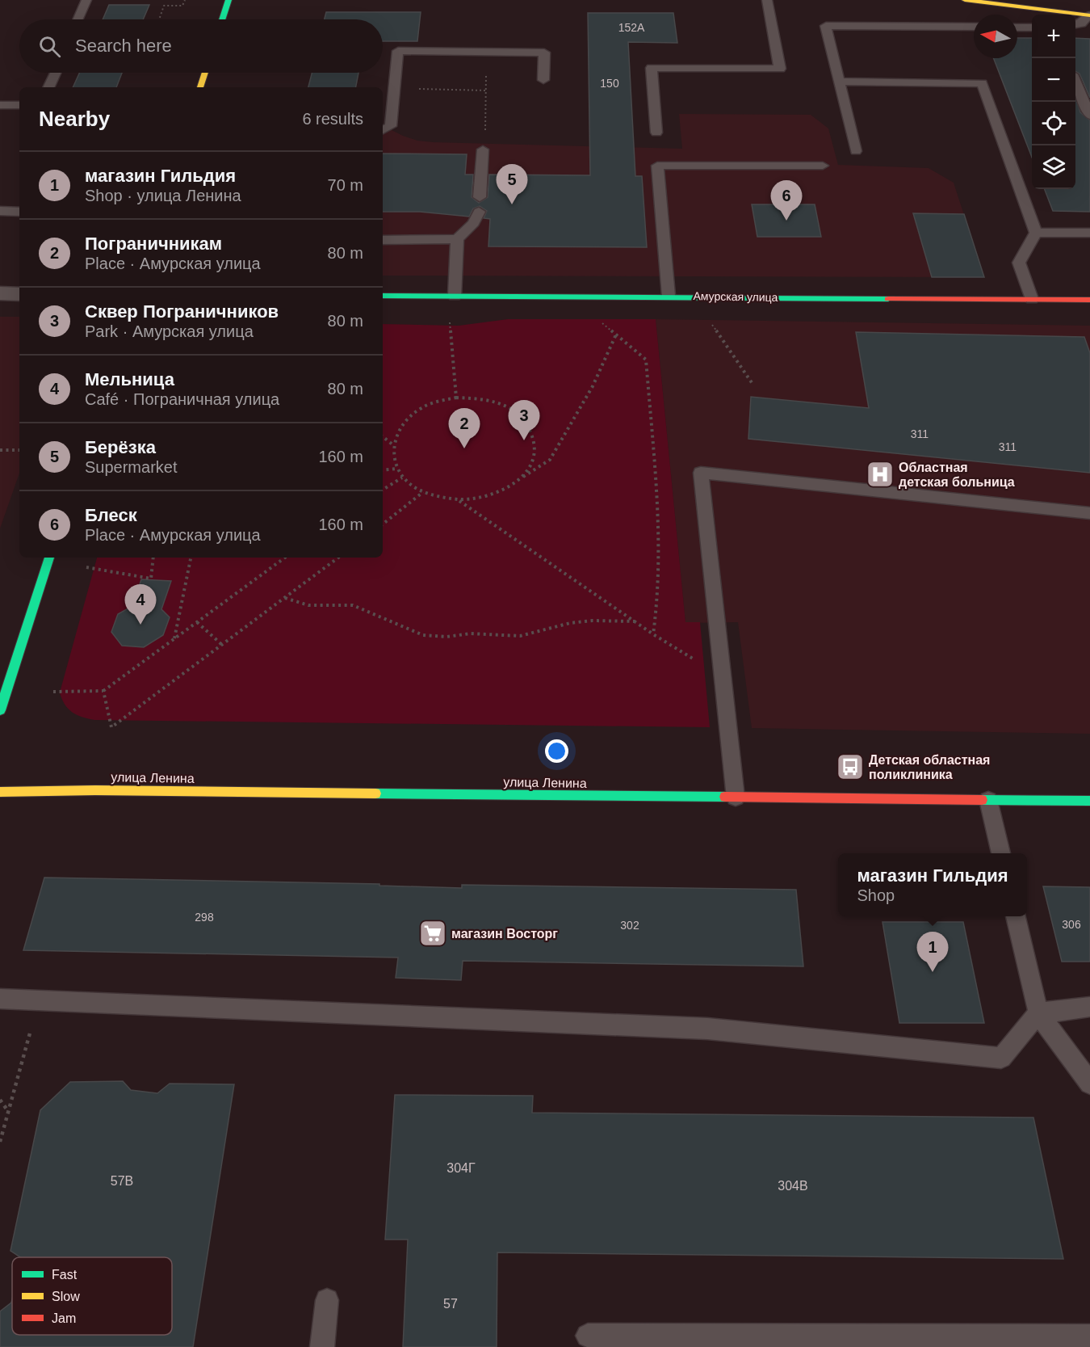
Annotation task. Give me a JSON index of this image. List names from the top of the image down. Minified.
{"streets":{"street":["Амурская улица","улица Ленина"]},"places":{"hospital":["Областная детская больница"],"bus stop":["Детская областная поликлиника"],"supermarket":["магазин Восторг"]},"house_numbers":["152А","150","311","311","298","306","302","304Г","57В","304В","57"],"legend":["Fast","Slow","Jam"],"north":"left","page":{"map_buttons":["+","−"],"search":"Search here","heading":["Nearby","6 results"],"list":[{"mark":"1","name":"магазин Гильдия","note":"Shop · улица Ленина","value":"70 m"},{"mark":"2","name":"Пограничникам","note":"Place · Амурская улица","value":"80 m"},{"mark":"3","name":"Сквер Пограничников","note":"Park · Амурская улица","value":"80 m"},{"mark":"4","name":"Мельница","note":"Café · Пограничная улица","value":"80 m"},{"mark":"5","name":"Берёзка","note":"Supermarket","value":"160 m"},{"mark":"6","name":"Блеск","note":"Place · Амурская улица","value":"160 m"}],"pins":["5","6","3","2","4","1"],"popup":["магазин Гильдия","Shop"]}}
